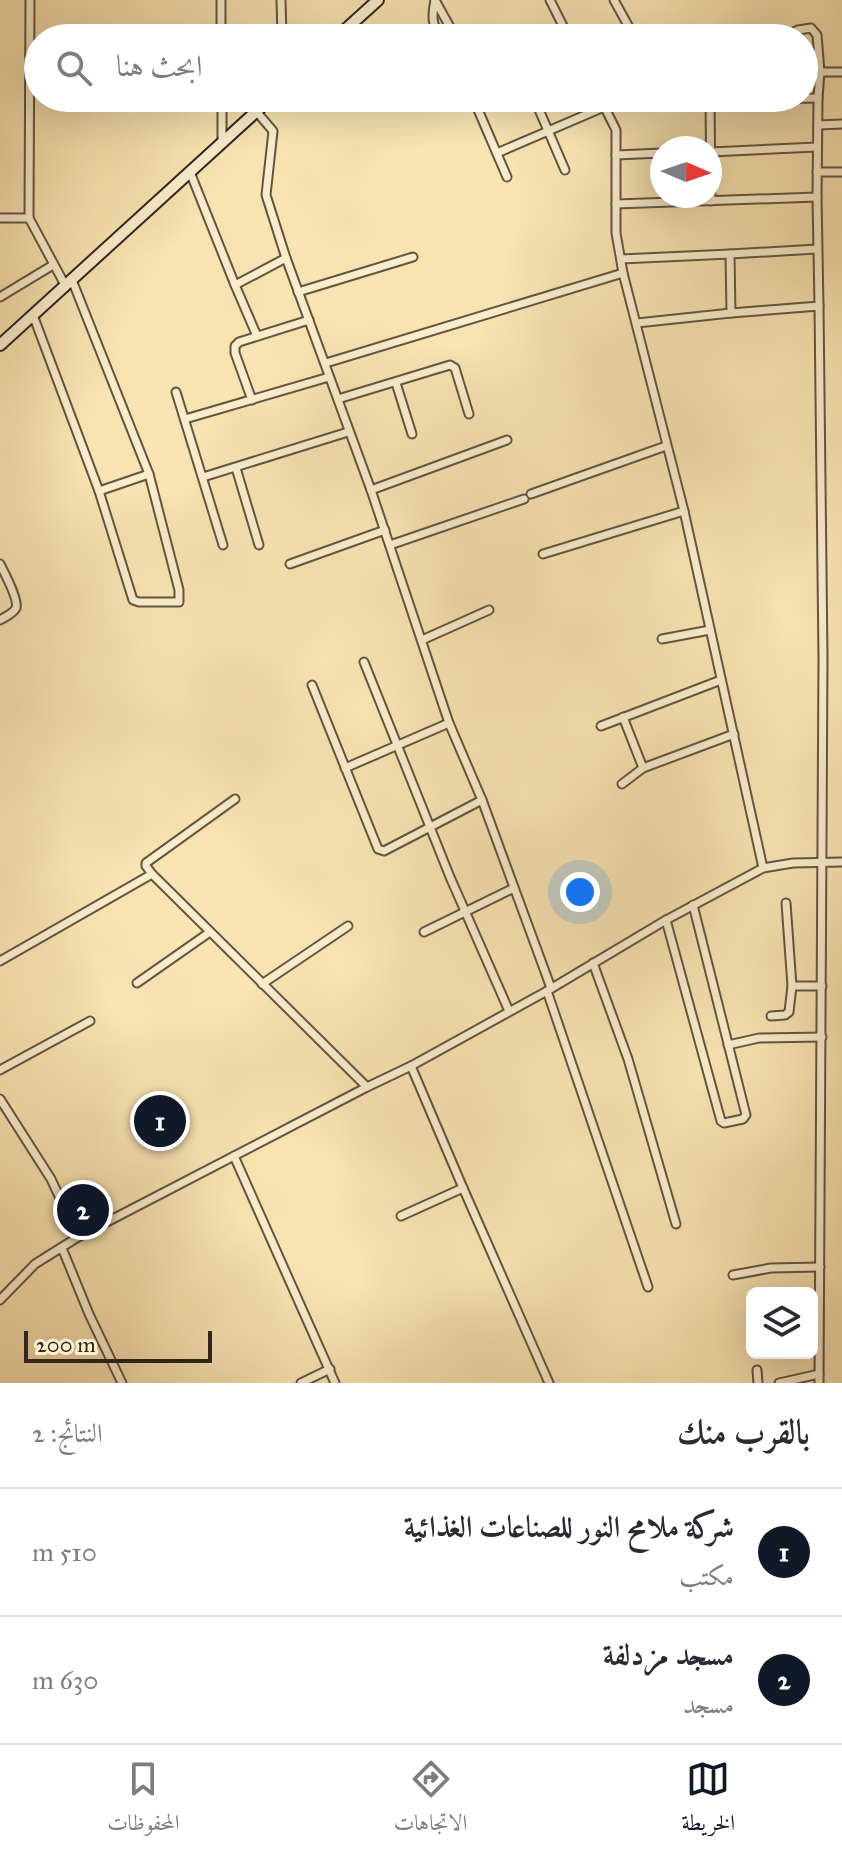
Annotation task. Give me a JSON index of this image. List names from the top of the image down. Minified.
{"scale_bar":"200 m","north":"right","page":{"search":"ابحث هنا","pins":["1","2"],"scale":"200 m","heading":["بالقرب منك","النتائج: 2"],"list":[{"mark":"1","name":"شركة ملامح النور للصناعات الغذائية","note":"مكتب","value":"510 m"},{"mark":"2","name":"مسجد مزدلفة","note":"مسجد","value":"630 m"}],"nav":["الخريطة","الاتجاهات","المحفوظات"]}}
